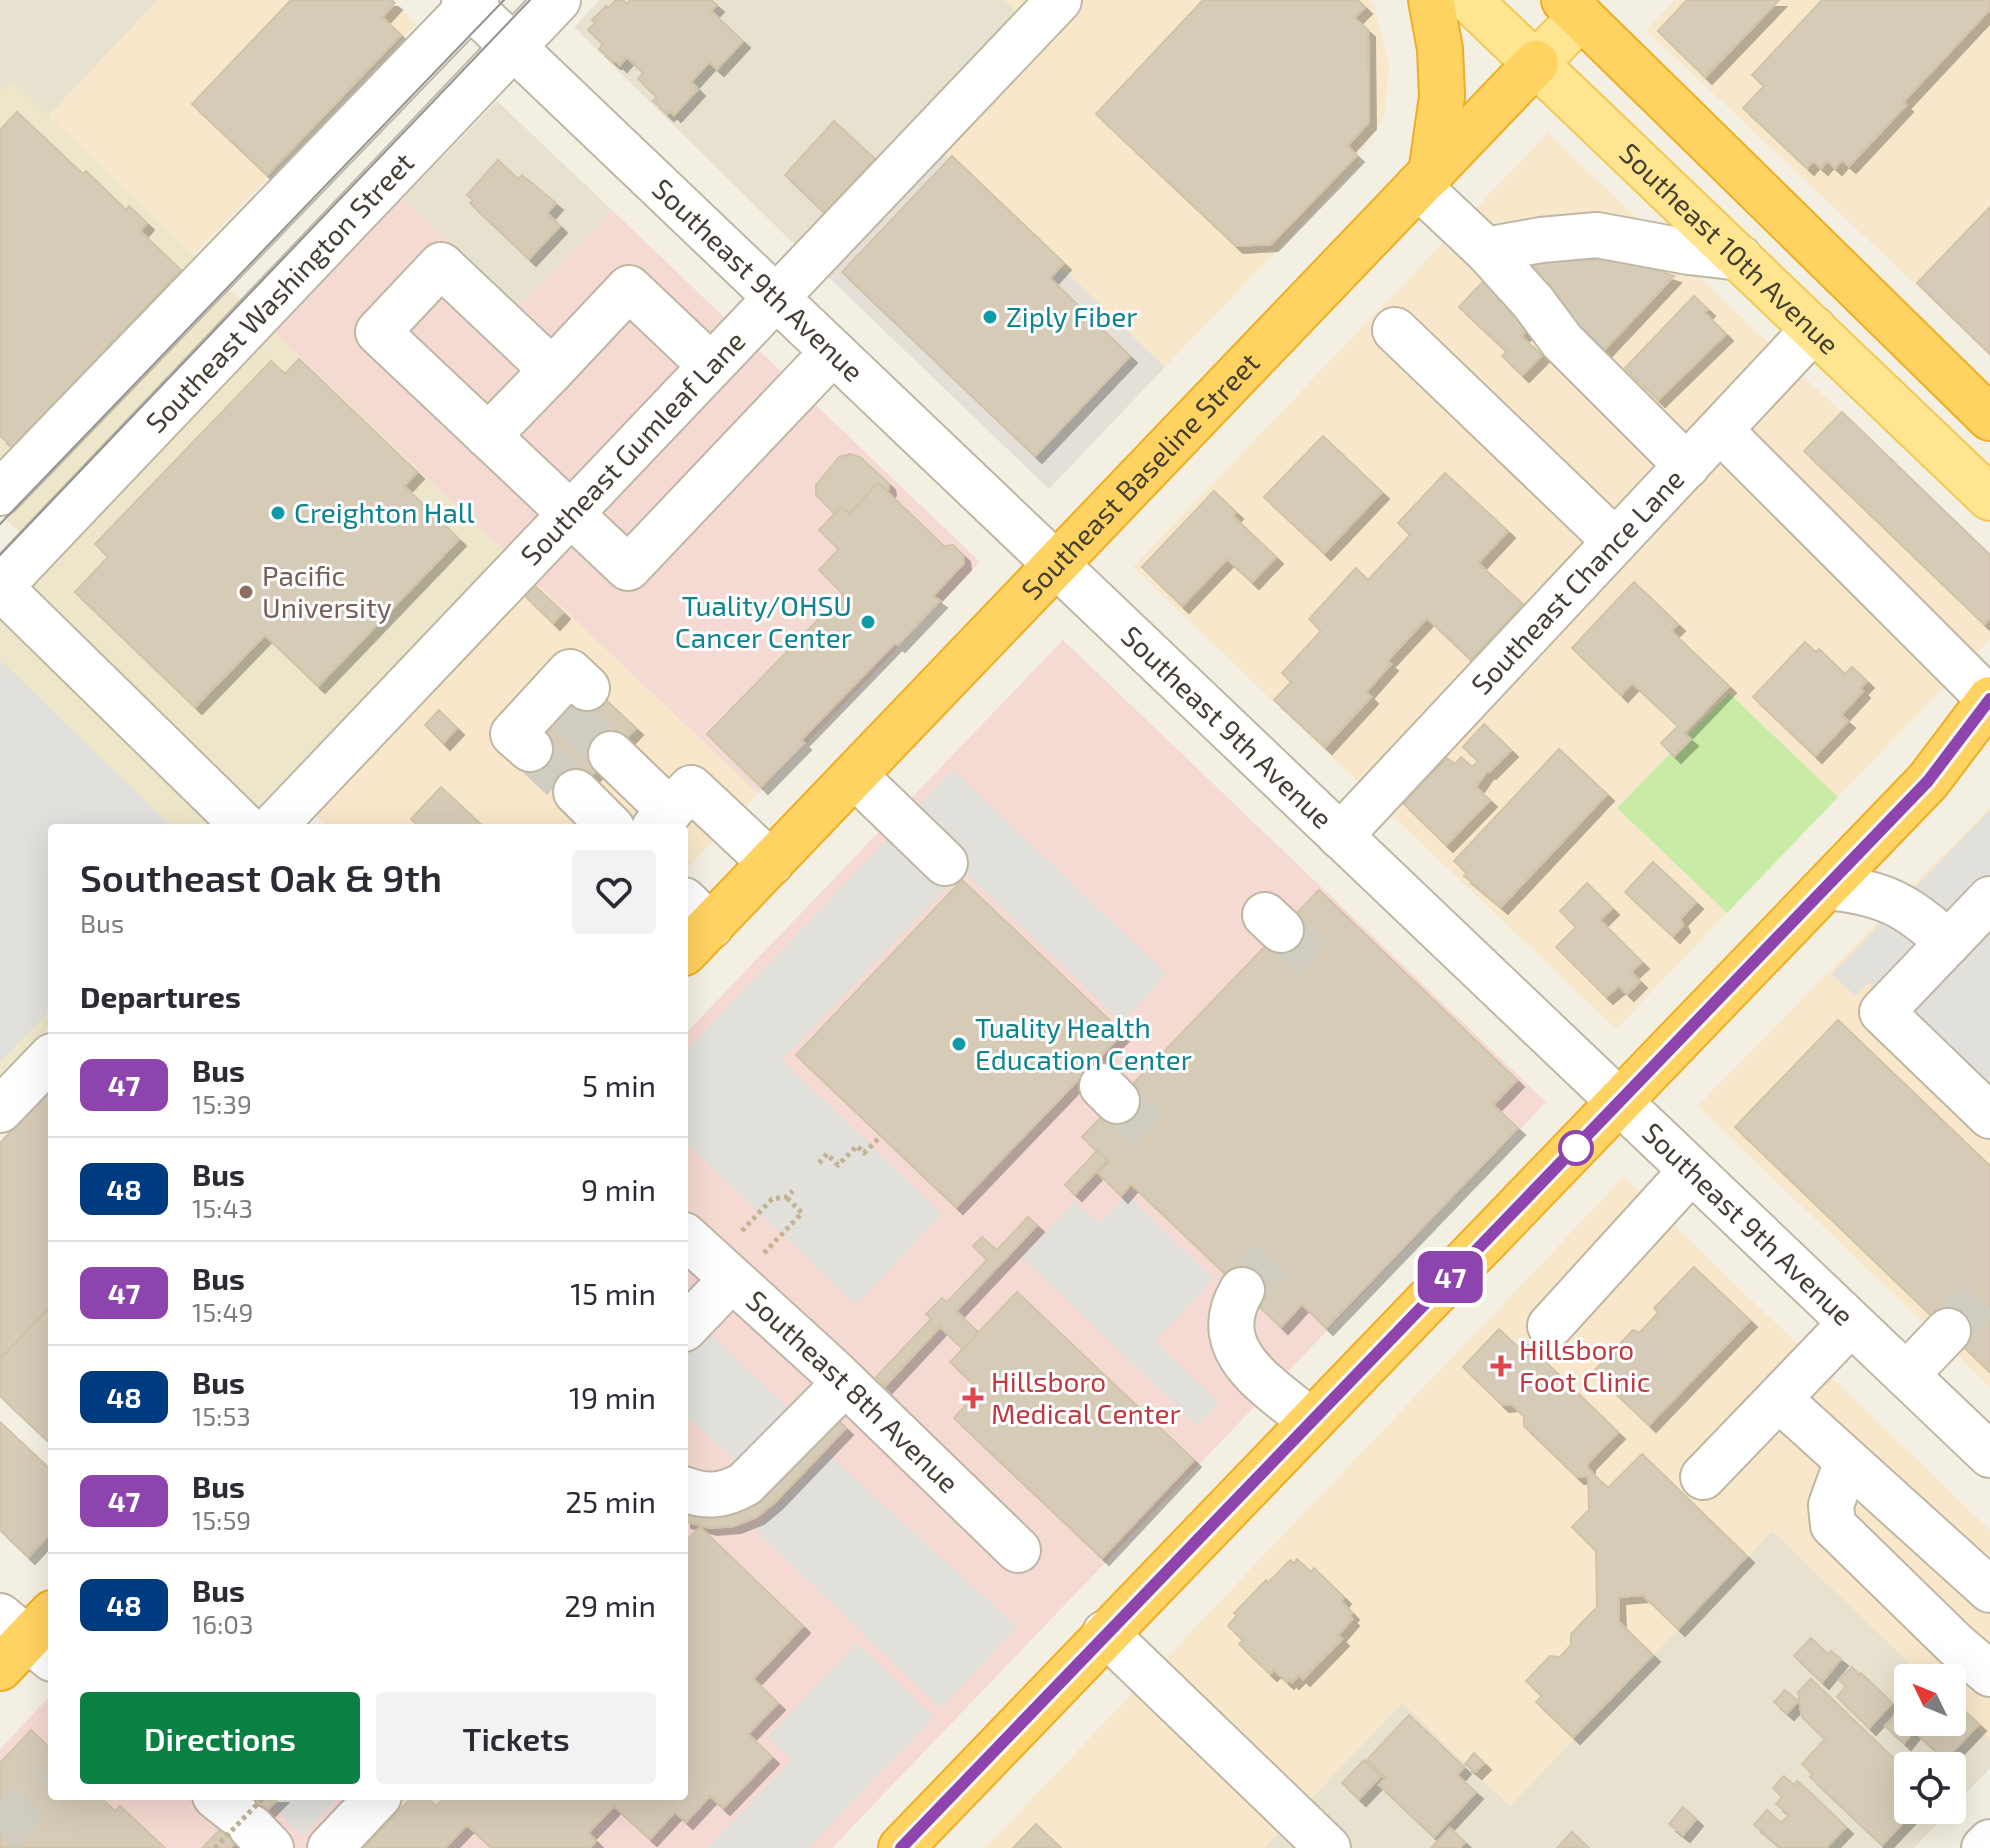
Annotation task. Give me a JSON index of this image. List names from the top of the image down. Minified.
{"streets":{"highway":["Southeast 10th Avenue","Southeast Baseline Street"],"street":["Southeast 9th Avenue","Southeast Washington Street","Southeast Gumleaf Lane","Southeast Chance Lane","Southeast 8th Avenue"]},"crossings":[["Southeast 10th Avenue","Southeast Baseline Street"],["Southeast 10th Avenue","Southeast Chance Lane"],["Southeast 9th Avenue","Southeast Washington Street"],["Southeast 9th Avenue","Southeast Gumleaf Lane"],["Southeast 9th Avenue","Southeast Baseline Street"],["Southeast 9th Avenue","Southeast Chance Lane"]],"places":{"other":["Ziply Fiber","Creighton Hall","Pacific University","Tuality/OHSU Cancer Center","Tuality Health Education Center"],"health":["Hillsboro Foot Clinic","Hillsboro Medical Center"]},"lines":["bus line 47"],"north":"top left","page":{"on_map":"47","heading":[["Southeast Oak & 9th","Bus"],"Departures"],"list":[{"mark":"47","name":"Bus","note":"15:39","value":"5 min"},{"mark":"48","name":"Bus","note":"15:43","value":"9 min"},{"mark":"47","name":"Bus","note":"15:49","value":"15 min"},{"mark":"48","name":"Bus","note":"15:53","value":"19 min"},{"mark":"47","name":"Bus","note":"15:59","value":"25 min"},{"mark":"48","name":"Bus","note":"16:03","value":"29 min"}],"buttons":["Directions","Tickets"]}}
